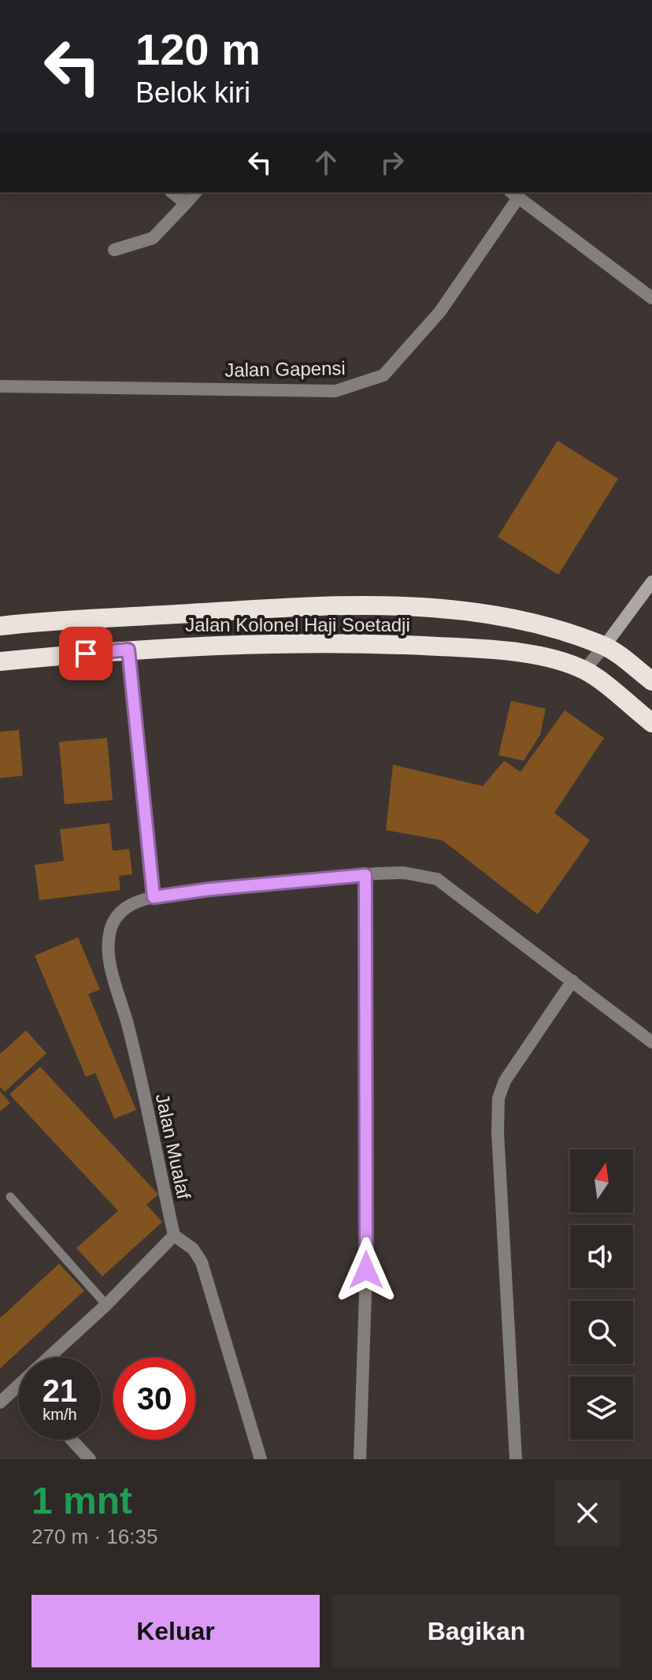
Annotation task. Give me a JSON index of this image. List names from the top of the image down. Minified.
{"streets":{"highway":["Jalan Kolonel Haji Soetadji"],"street":["Jalan Gapensi","Jalan Mualaf"]},"north":"top","page":{"turn":["120 m","Belok kiri"],"speed":"21 km/h","limit":"30","heading":["1 mnt","270 m · 16:35"],"buttons":["Keluar","Bagikan"]}}
